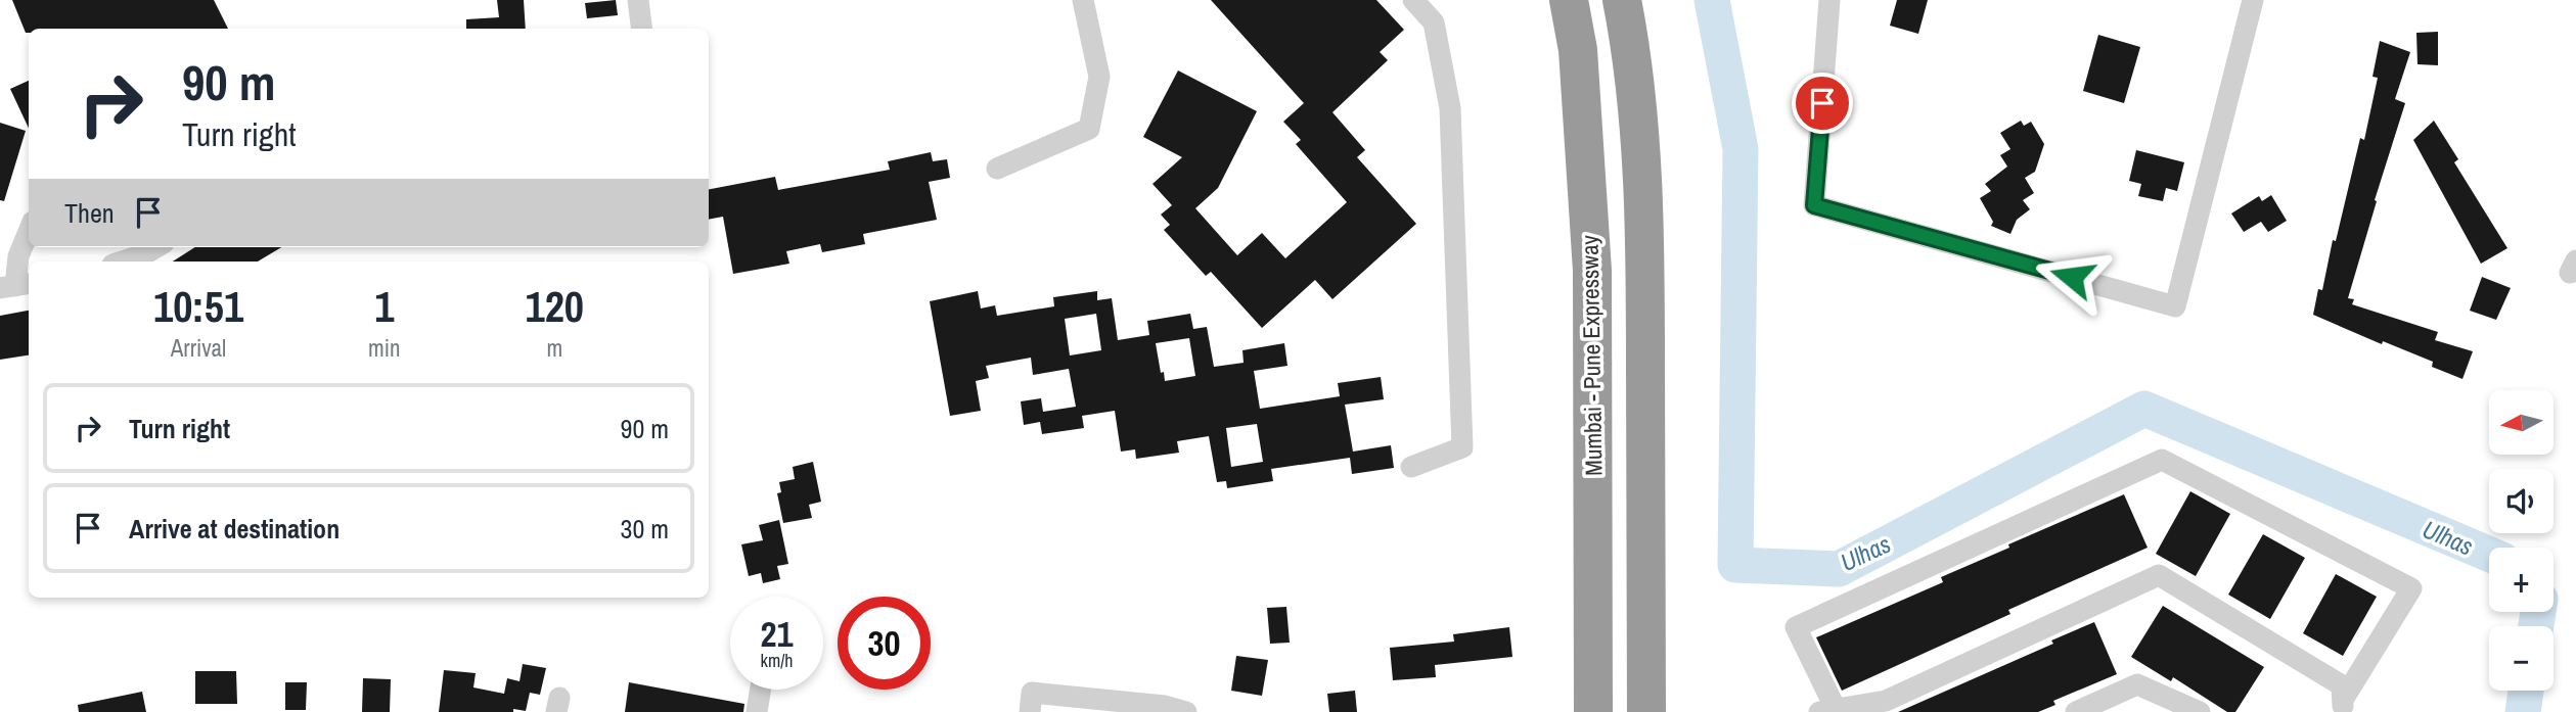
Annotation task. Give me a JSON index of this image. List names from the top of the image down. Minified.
{"streets":{"highway":["Mumbai - Pune Expressway"]},"water":["Ulhas"],"north":"left","page":{"turn":["90 m","Turn right"],"then":"Then","eta":["10:51","Arrival","1","min","120","m"],"list":[{"name":"Turn right","value":"90 m"},{"name":"Arrive at destination","value":"30 m"}],"map_buttons":["+","−"],"speed":"21 km/h","limit":"30"}}
